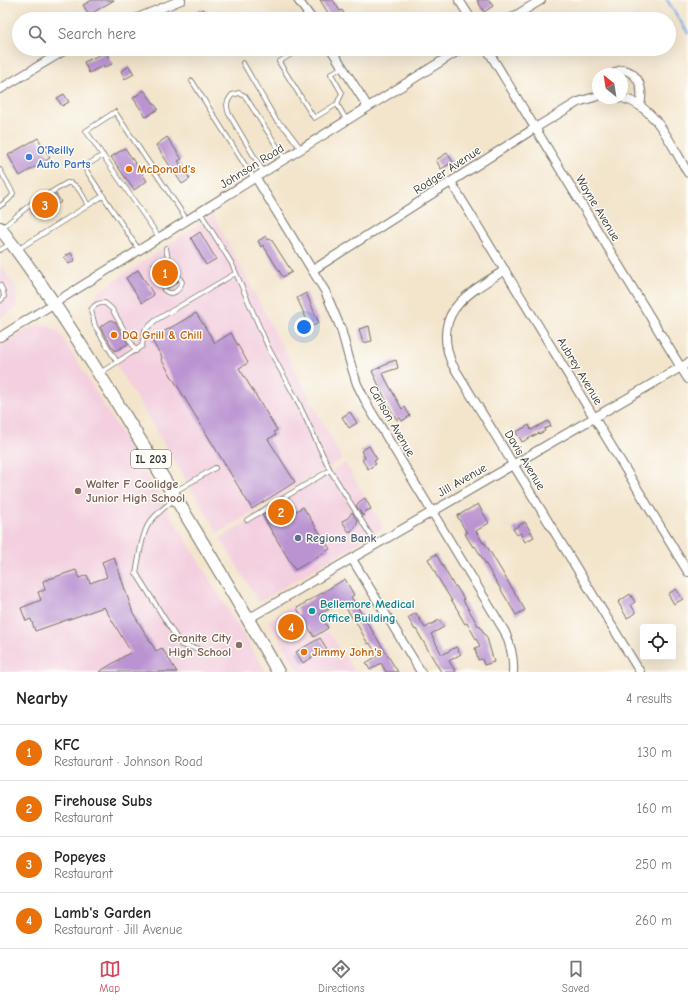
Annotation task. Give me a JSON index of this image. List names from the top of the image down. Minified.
{"streets":{"main road":["IL 203"],"street":["Johnson Road","Rodger Avenue","Wayne Avenue","Aubrey Avenue","Carlson Avenue","Davis Avenue","Jill Avenue"]},"crossings":[["Johnson Road","Carlson Avenue"],["Johnson Road","IL 203"],["Rodger Avenue","Wayne Avenue"],["Rodger Avenue","Aubrey Avenue"],["Rodger Avenue","Carlson Avenue"],["Wayne Avenue","Jill Avenue"],["Aubrey Avenue","Davis Avenue"],["Aubrey Avenue","Jill Avenue"],["Carlson Avenue","Jill Avenue"],["IL 203","Jill Avenue"],["Davis Avenue","Jill Avenue"]],"places":["O'Reilly Auto Parts","McDonald's","DQ Grill & Chill","Walter F Coolidge Junior High School","Regions Bank","Bellemore Medical Office Building","Granite City High School","Jimmy John's"],"north":"top left","page":{"search":"Search here","pins":["3","1","2","4"],"heading":["Nearby","4 results"],"list":[{"mark":"1","name":"KFC","note":"Restaurant · Johnson Road","value":"130 m"},{"mark":"2","name":"Firehouse Subs","note":"Restaurant","value":"160 m"},{"mark":"3","name":"Popeyes","note":"Restaurant","value":"250 m"},{"mark":"4","name":"Lamb's Garden","note":"Restaurant · Jill Avenue","value":"260 m"}],"nav":["Map","Directions","Saved"]}}
